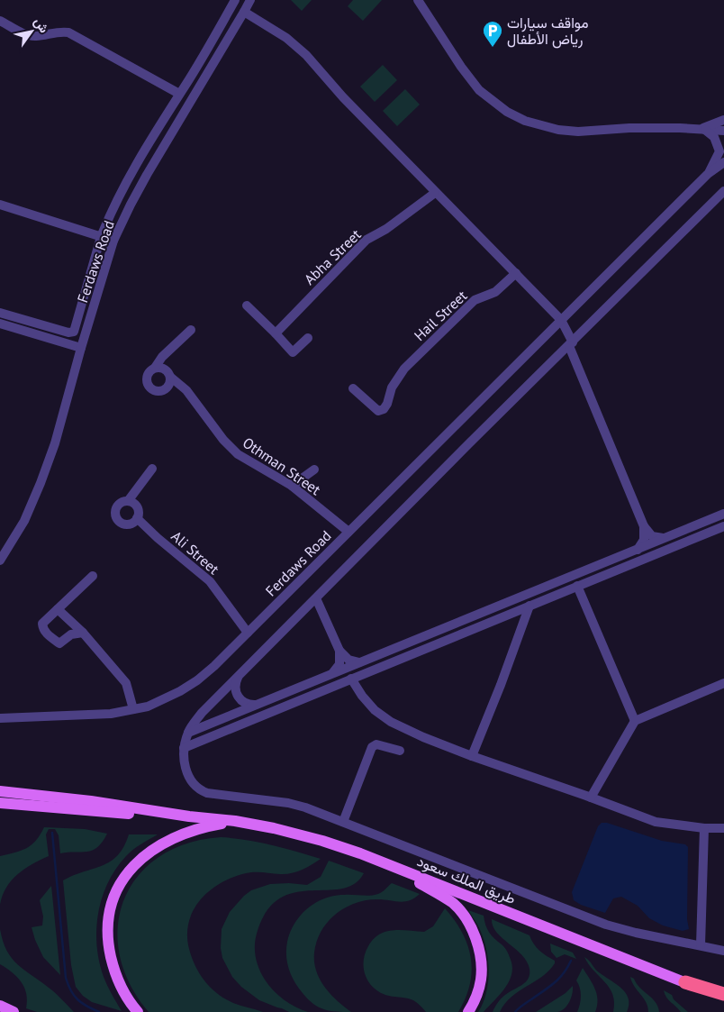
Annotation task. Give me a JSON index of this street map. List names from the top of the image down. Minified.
{"streets":{"main road":["طريق الملك سعود"],"street":["Abha Street","Ferdaws Road","Hail Street","Othman Street","Ali Street"]},"crossings":[["Ferdaws Road","Othman Street"],["Ferdaws Road","Ali Street"]],"places":{"parking":["مواقف سيارات رياض الأطفال"]},"north":"top right"}
